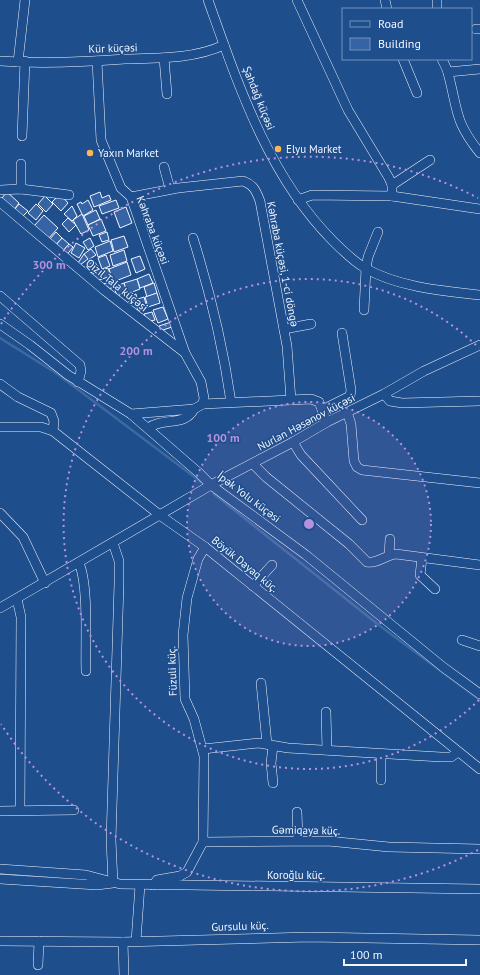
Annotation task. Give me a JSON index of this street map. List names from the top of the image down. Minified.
{"streets":{"street":["Kür küçəsi","Şahdağ küçəsi","Kəhraba küçəsi","Kəhraba küçəsi, 1-ci döngə","Qızıl Tala küçəsi","Nurlan Həsənov küçəsi","İpək Yolu küçəsi","Böyük Dayaq küç.","Füzuli küç.","Gəmiqaya küç.","Koroğlu küç.","Gursulu küç."]},"crossings":[["Kür küçəsi","Şahdağ küçəsi"],["Kür küçəsi","Kəhraba küçəsi"],["Kəhraba küçəsi","Kəhraba küçəsi, 1-ci döngə"],["Kəhraba küçəsi","Qızıl Tala küçəsi"],["Nurlan Həsənov küçəsi","İpək Yolu küçəsi"],["Nurlan Həsənov küçəsi","Böyük Dayaq küç."],["Böyük Dayaq küç.","Füzuli küç."],["Füzuli küç.","Gəmiqaya küç."]],"places":["Elyu Market","Yaxın Market"],"legend":["Road","Building"],"scale_bar":"100 m","rings":["300 m","200 m","100 m"]}
